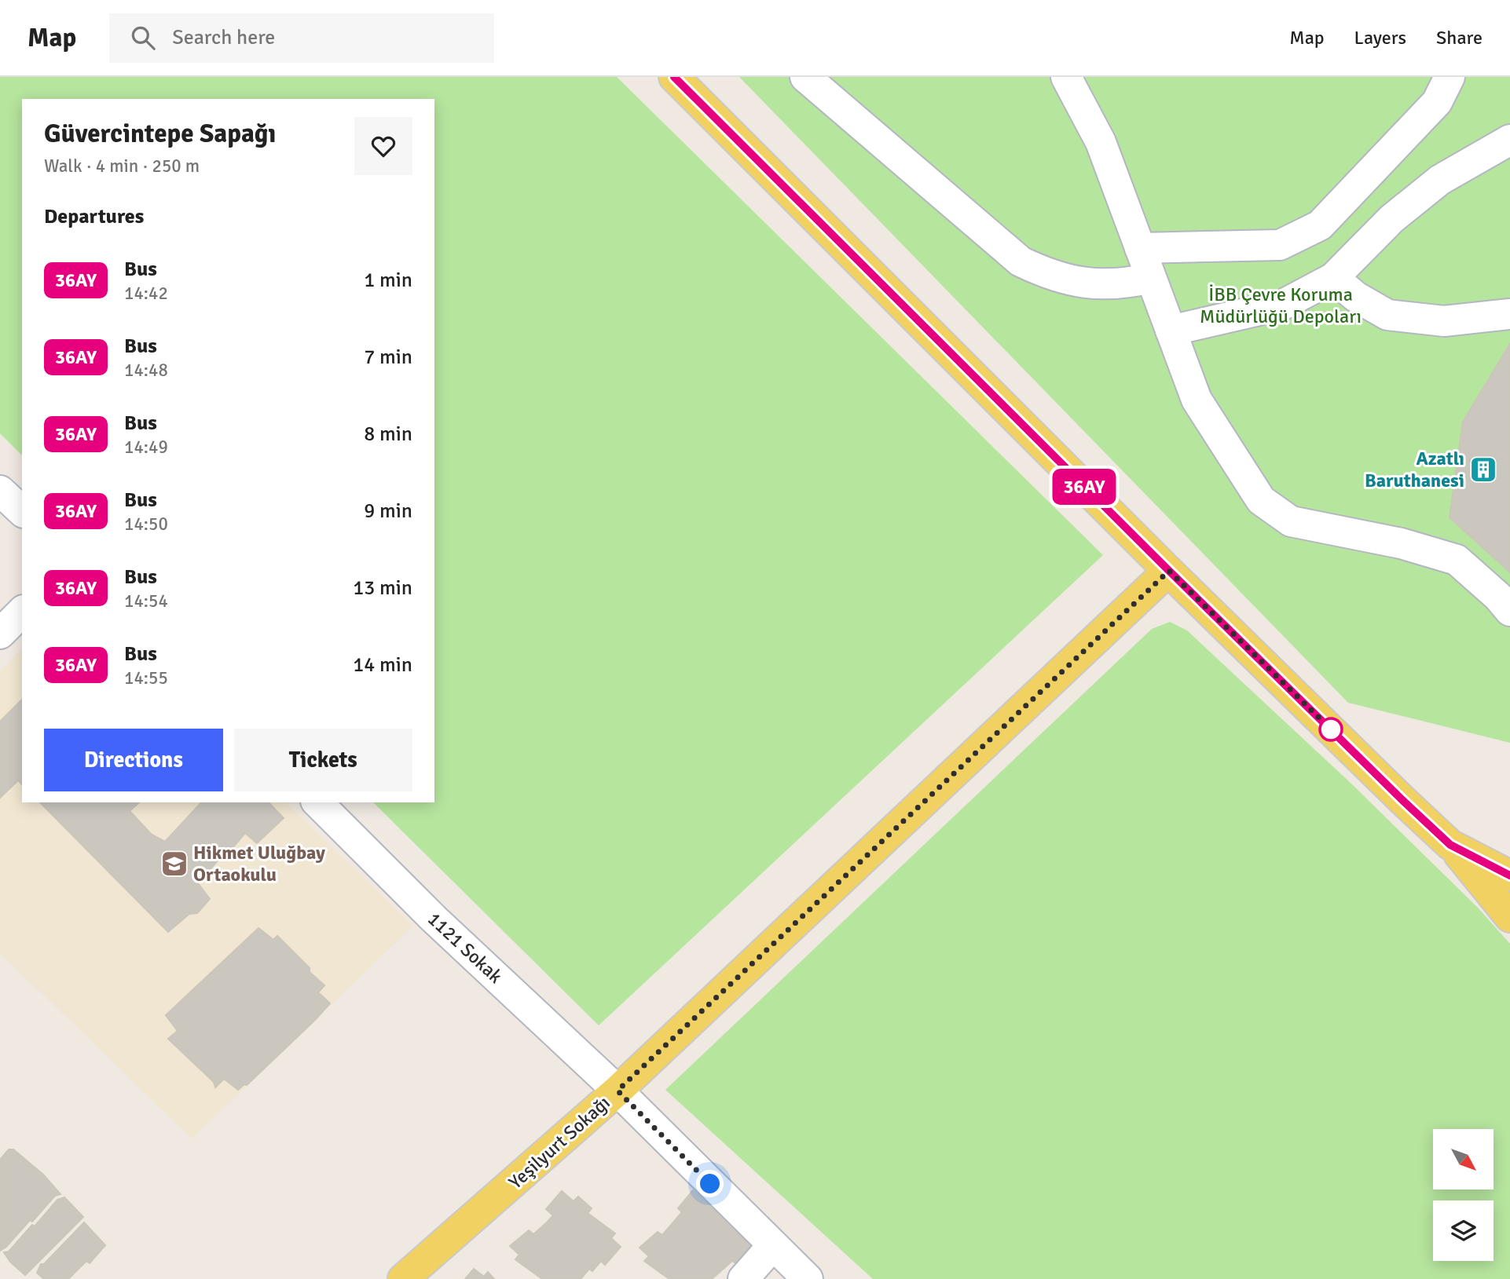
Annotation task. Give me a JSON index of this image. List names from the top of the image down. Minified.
{"streets":{"main road":["Yeşilyurt Sokağı"],"street":["1121 Sokak"]},"crossings":[["1121 Sokak","Yeşilyurt Sokağı"]],"parks":["İBB Çevre Koruma Müdürlüğü Depoları"],"places":{"building":["Azatlı Baruthanesi"],"school or university":["Hikmet Uluğbay Ortaokulu"]},"lines":["bus line 36AY"],"north":"bottom right","page":{"header":"Map","search":"Search here","nav":["Map","Layers","Share"],"on_map":"36AY","heading":[["Güvercintepe Sapağı","Walk · 4 min · 250 m"],"Departures"],"list":[{"mark":"36AY","name":"Bus","note":"14:42","value":"1 min"},{"mark":"36AY","name":"Bus","note":"14:48","value":"7 min"},{"mark":"36AY","name":"Bus","note":"14:49","value":"8 min"},{"mark":"36AY","name":"Bus","note":"14:50","value":"9 min"},{"mark":"36AY","name":"Bus","note":"14:54","value":"13 min"},{"mark":"36AY","name":"Bus","note":"14:55","value":"14 min"}],"buttons":["Directions","Tickets"]}}
